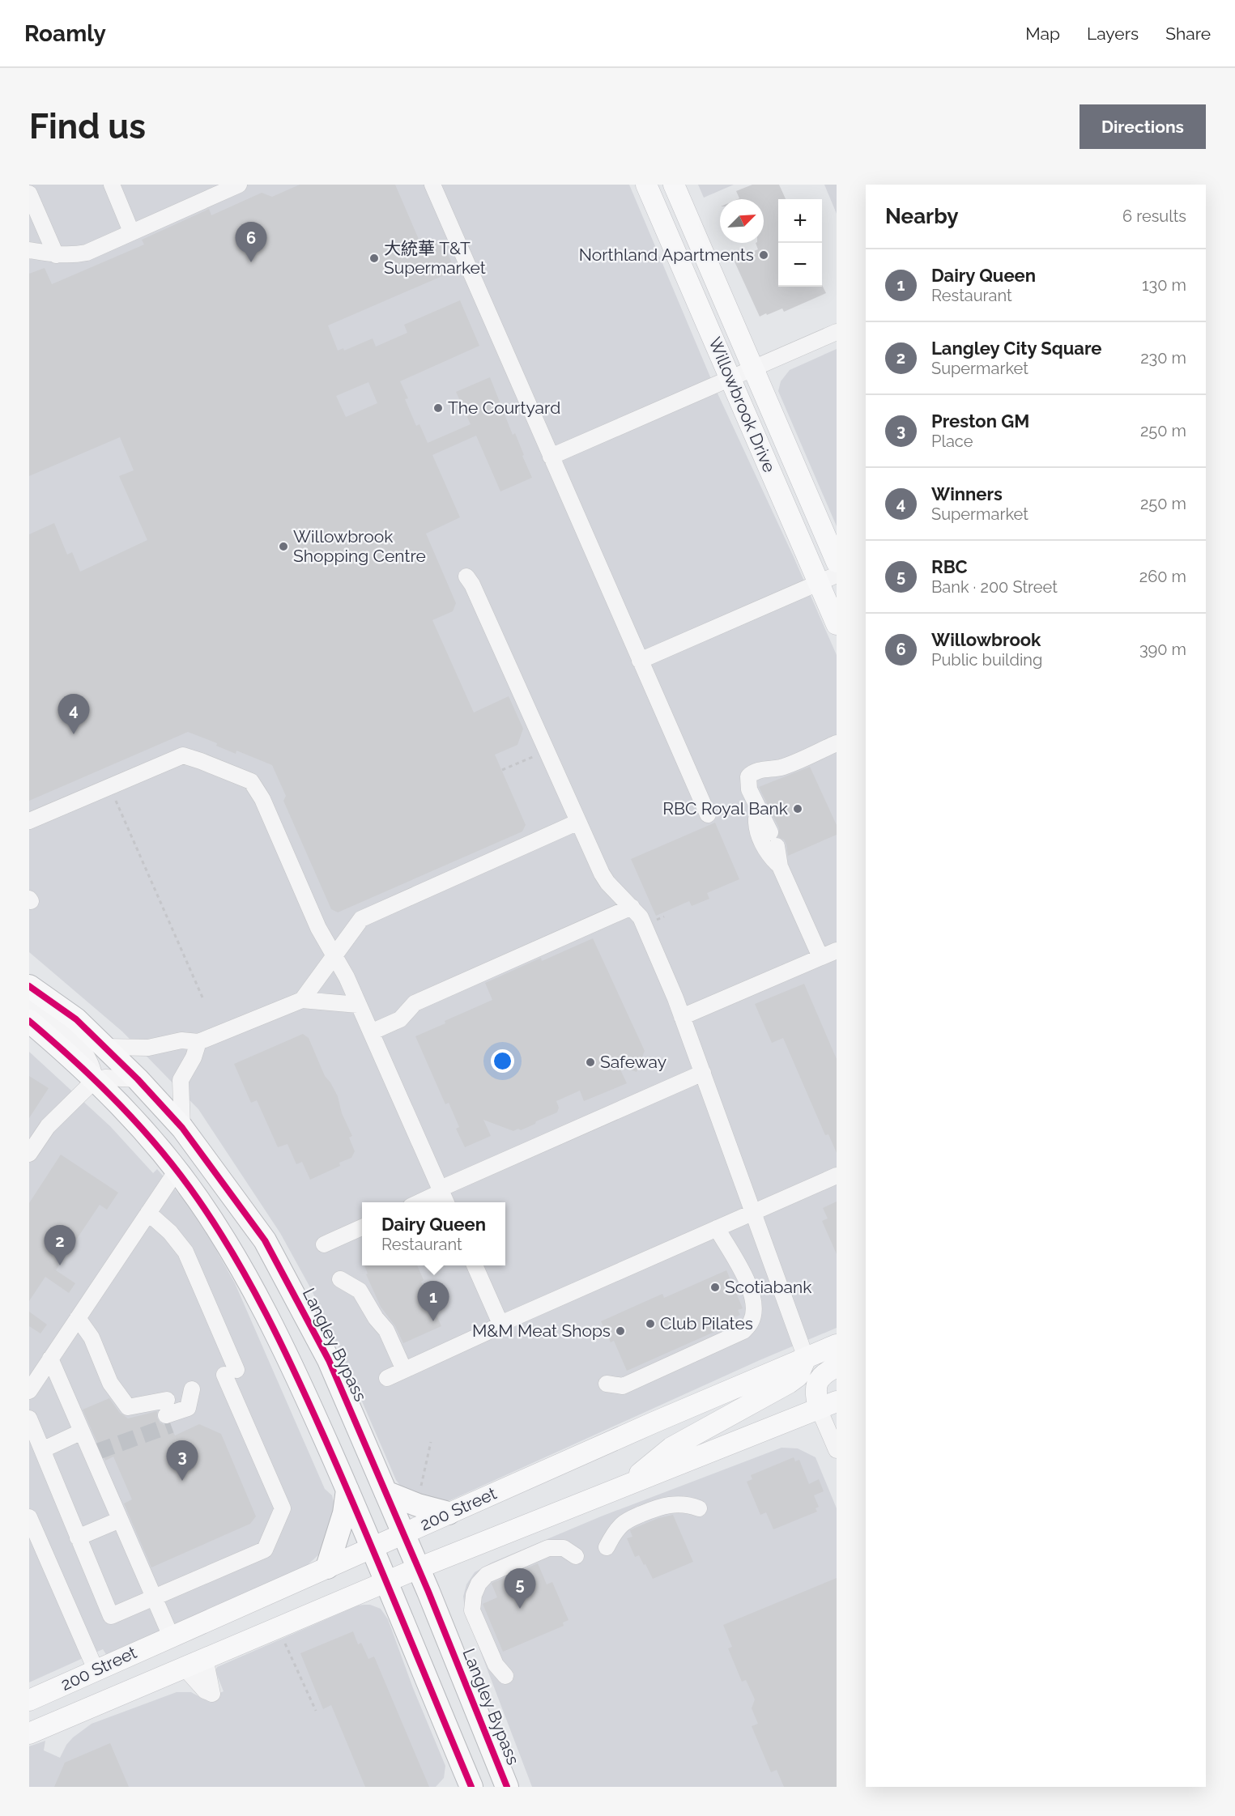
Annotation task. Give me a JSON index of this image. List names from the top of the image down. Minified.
{"streets":{"highway":["Langley Bypass"],"main road":["Willowbrook Drive","200 Street"]},"crossings":[["Langley Bypass","200 Street"]],"places":["Northland Apartments","大統華 T&T Supermarket","The Courtyard","Willowbrook Shopping Centre","RBC Royal Bank","Safeway","Scotiabank","Club Pilates","M&M Meat Shops"],"north":"top right","page":{"header":"Roamly","nav":["Map","Layers","Share"],"buttons":"Directions","title":"Find us","heading":["Nearby","6 results"],"map_buttons":["+","−"],"pins":["6","4","2","1","3","5"],"list":[{"mark":"1","name":"Dairy Queen","note":"Restaurant","value":"130 m"},{"mark":"2","name":"Langley City Square","note":"Supermarket","value":"230 m"},{"mark":"3","name":"Preston GM","note":"Place","value":"250 m"},{"mark":"4","name":"Winners","note":"Supermarket","value":"250 m"},{"mark":"5","name":"RBC","note":"Bank · 200 Street","value":"260 m"},{"mark":"6","name":"Willowbrook","note":"Public building","value":"390 m"}],"popup":["Dairy Queen","Restaurant"]}}
